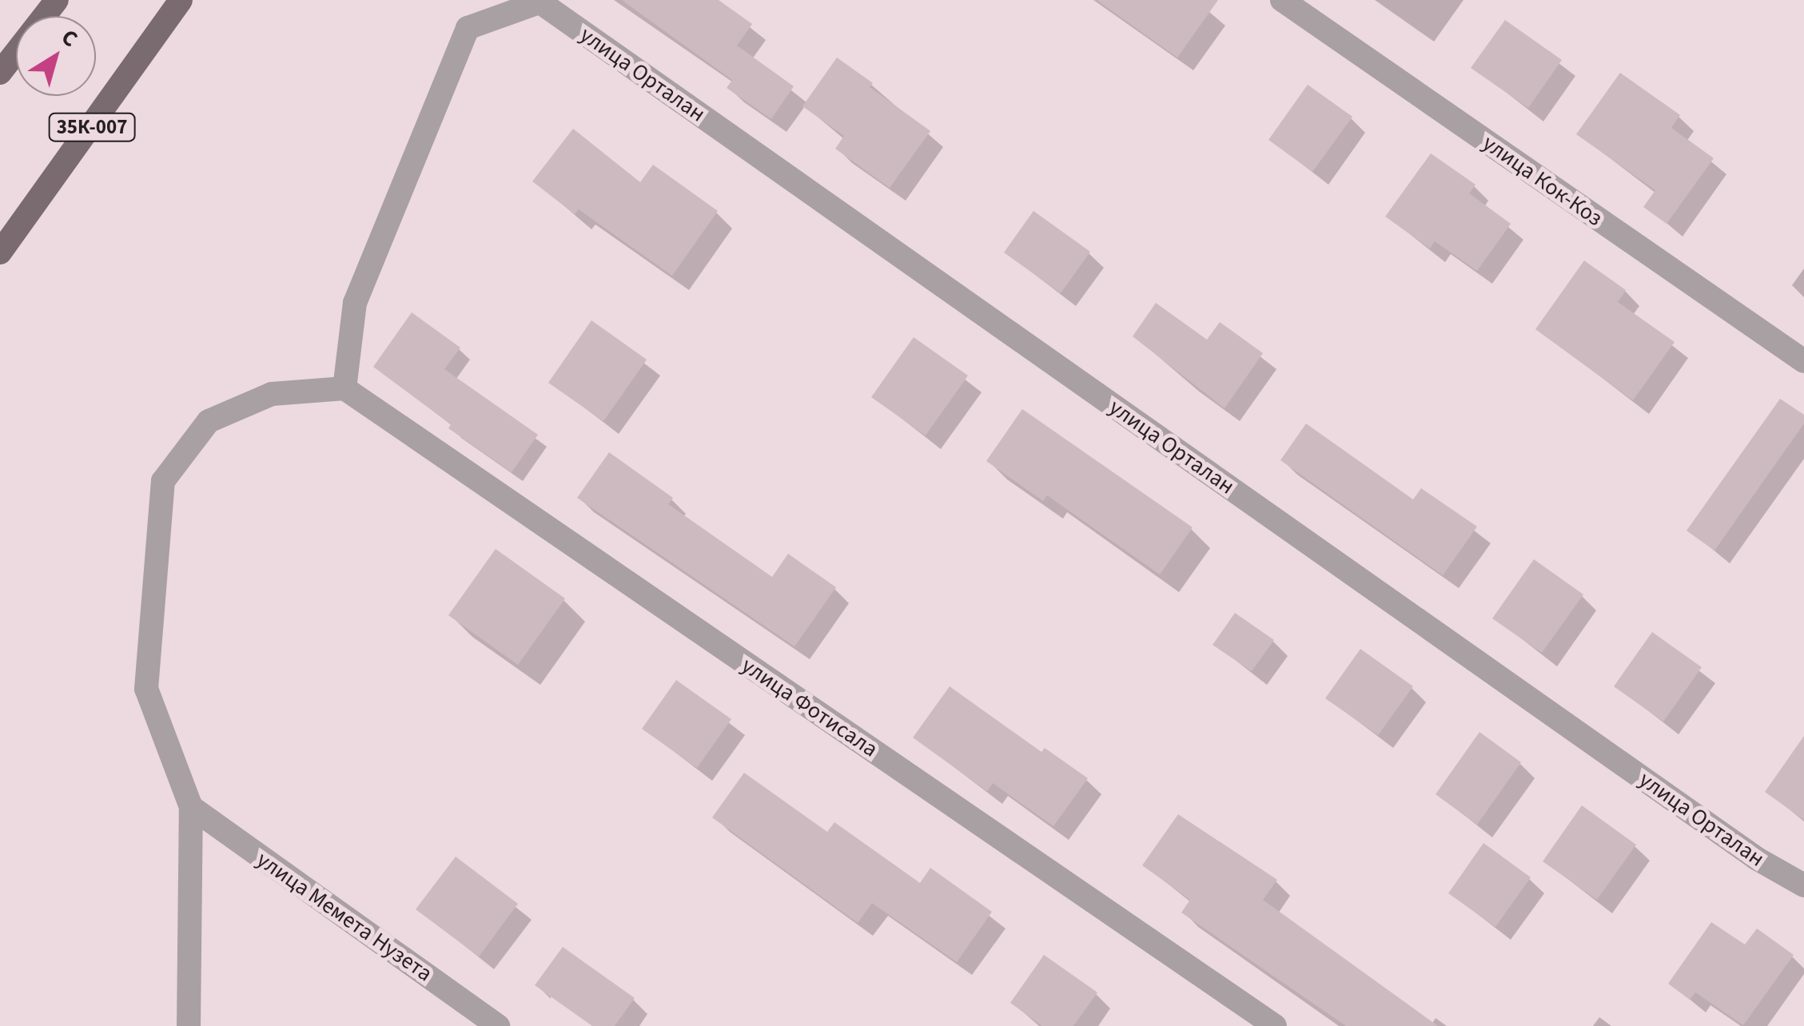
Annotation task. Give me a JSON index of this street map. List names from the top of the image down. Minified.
{"streets":{"main road":["35К-007"],"street":["улица Орталан","улица Кок-Коз","улица Фотисала","улица Мемета Нузета"]},"north":"top right"}
